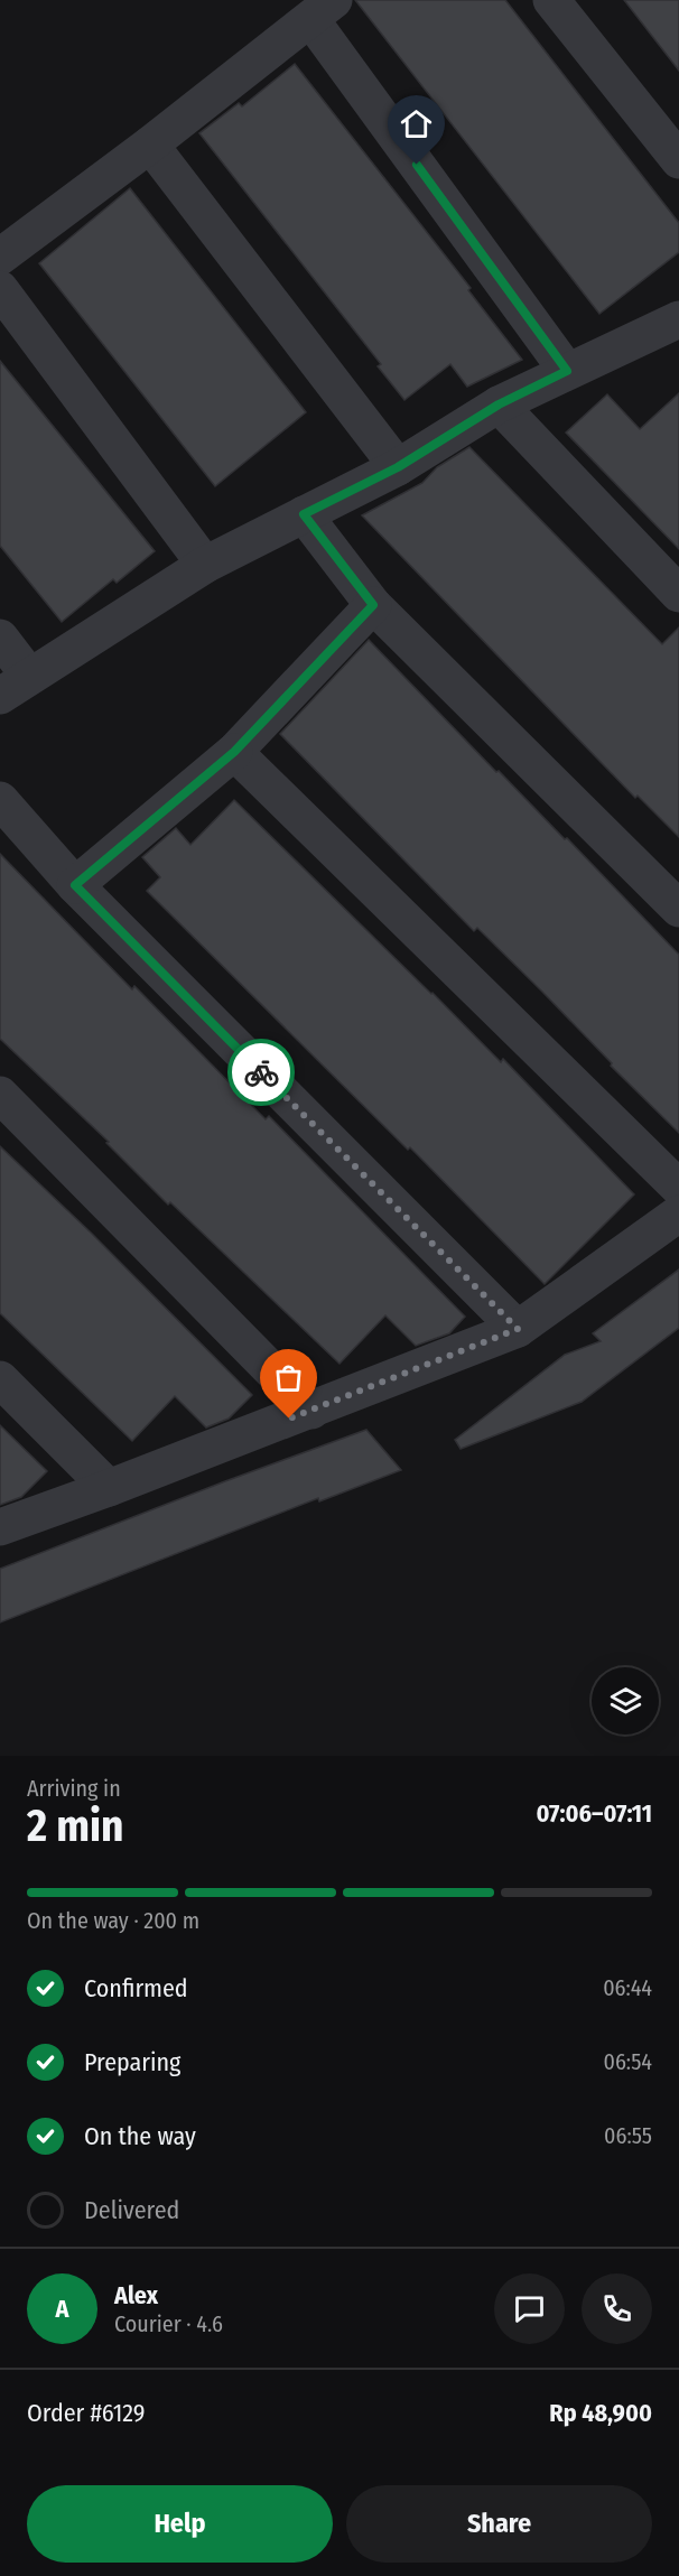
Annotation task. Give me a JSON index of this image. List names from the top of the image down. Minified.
{"page":{"heading":["2 min","Arriving in","07:06–07:11"],"panel":["Alex","Courier · 4.6","Order #6129","Rp 48,900"],"bar":"On the way · 200 m","list":[["Confirmed","06:44"],["Preparing","06:54"],["On the way","06:55"],"Delivered"],"round":"A","buttons":["Help","Share"]}}
